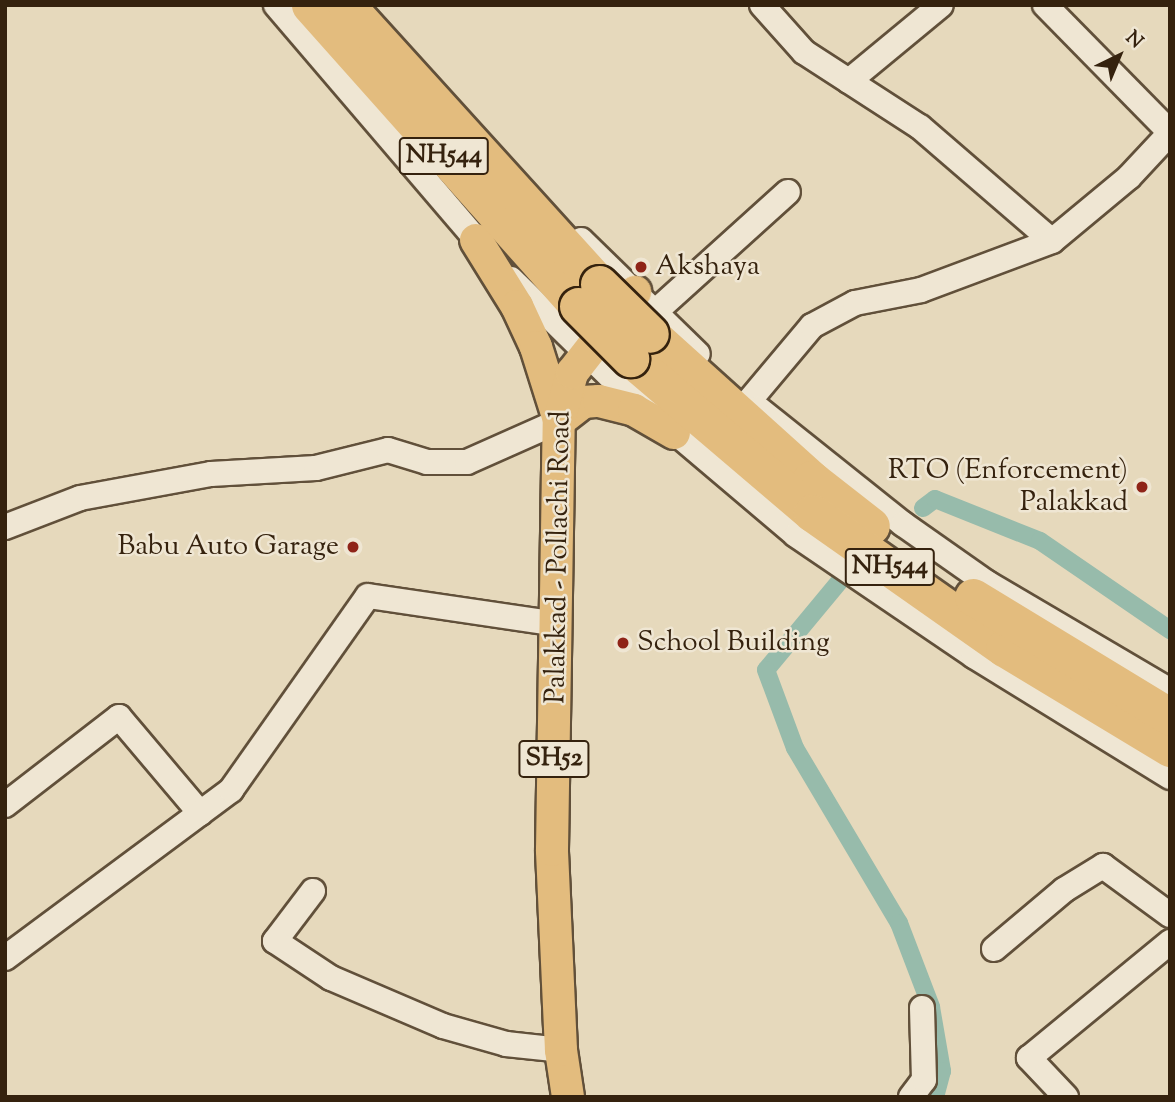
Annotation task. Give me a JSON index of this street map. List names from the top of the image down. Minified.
{"streets":{"highway":["NH544"],"main road":["Palakkad - Pollachi Road","SH52"]},"crossings":[["NH544","Palakkad - Pollachi Road"]],"places":["Akshaya","RTO (Enforcement) Palakkad","Babu Auto Garage","School Building"],"north":"top right"}
